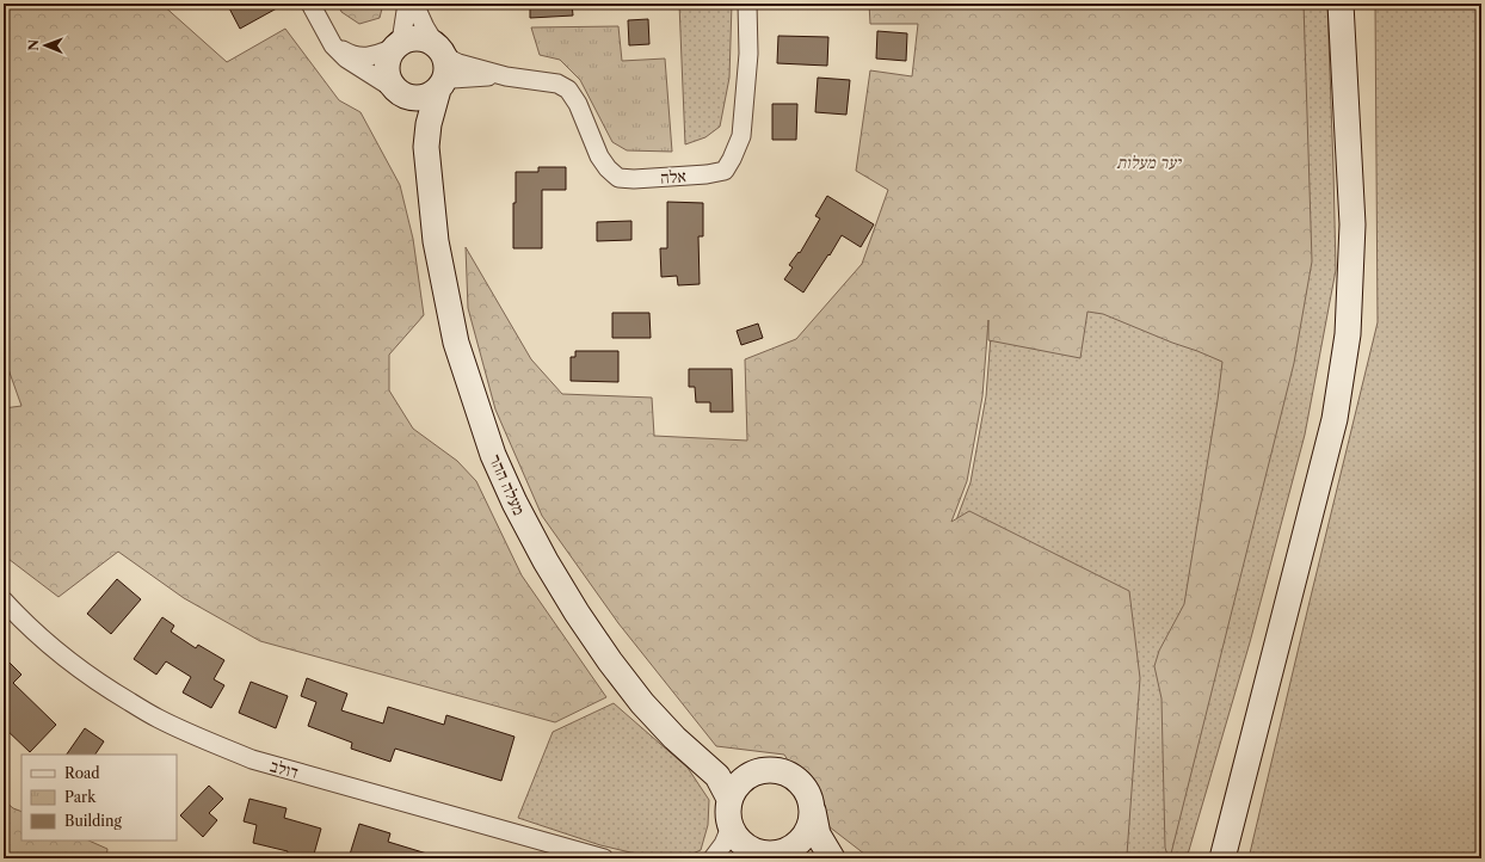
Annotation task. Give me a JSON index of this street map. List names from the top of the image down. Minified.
{"streets":{"street":["אלה","מעלה ההר","דולב"]},"crossings":[["אלה","מעלה ההר"]],"parks":["יער מעלות"],"legend":["Road","Park","Building"],"north":"left"}
